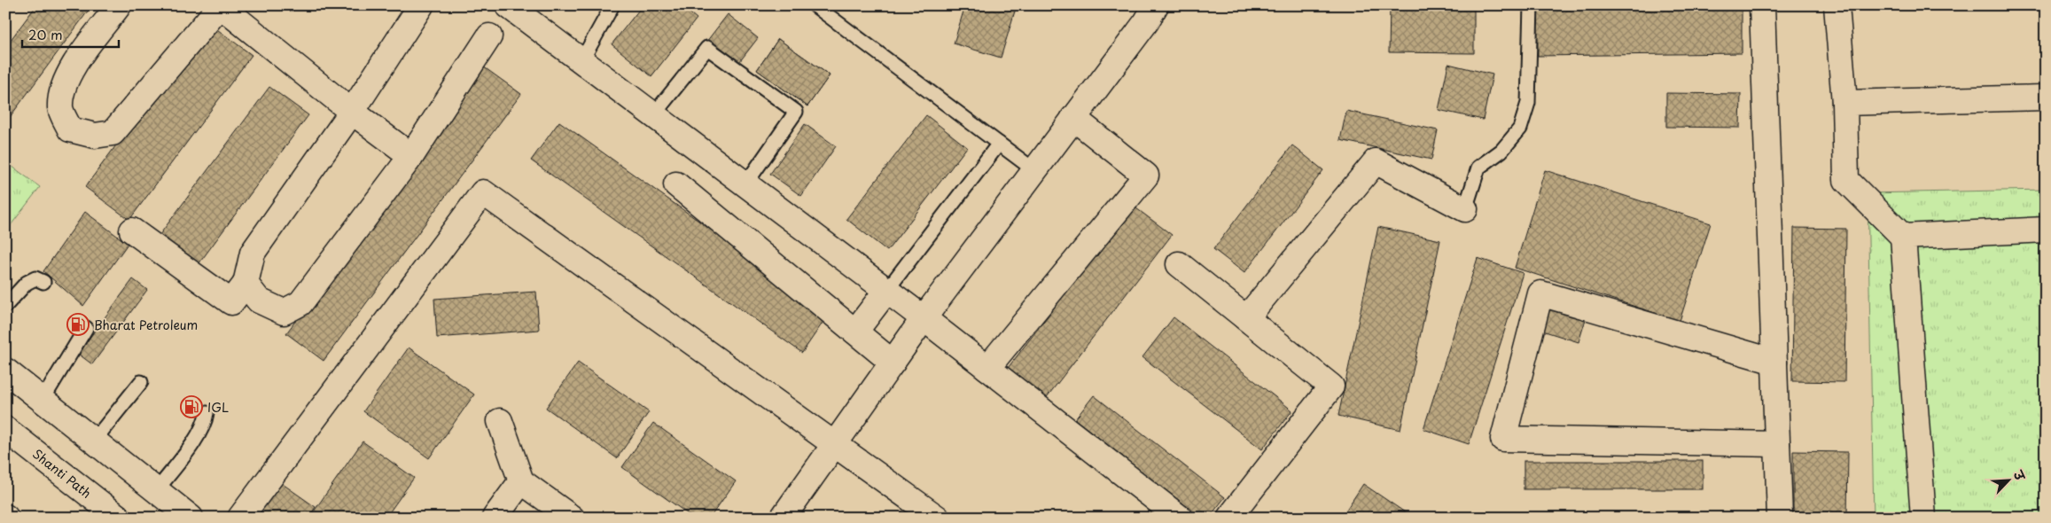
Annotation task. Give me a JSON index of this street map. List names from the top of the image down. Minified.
{"streets":{"street":["Shanti Path"]},"places":{"fuel station":["Bharat Petroleum","IGL"]},"scale_bar":"20 m","north":"top right"}
